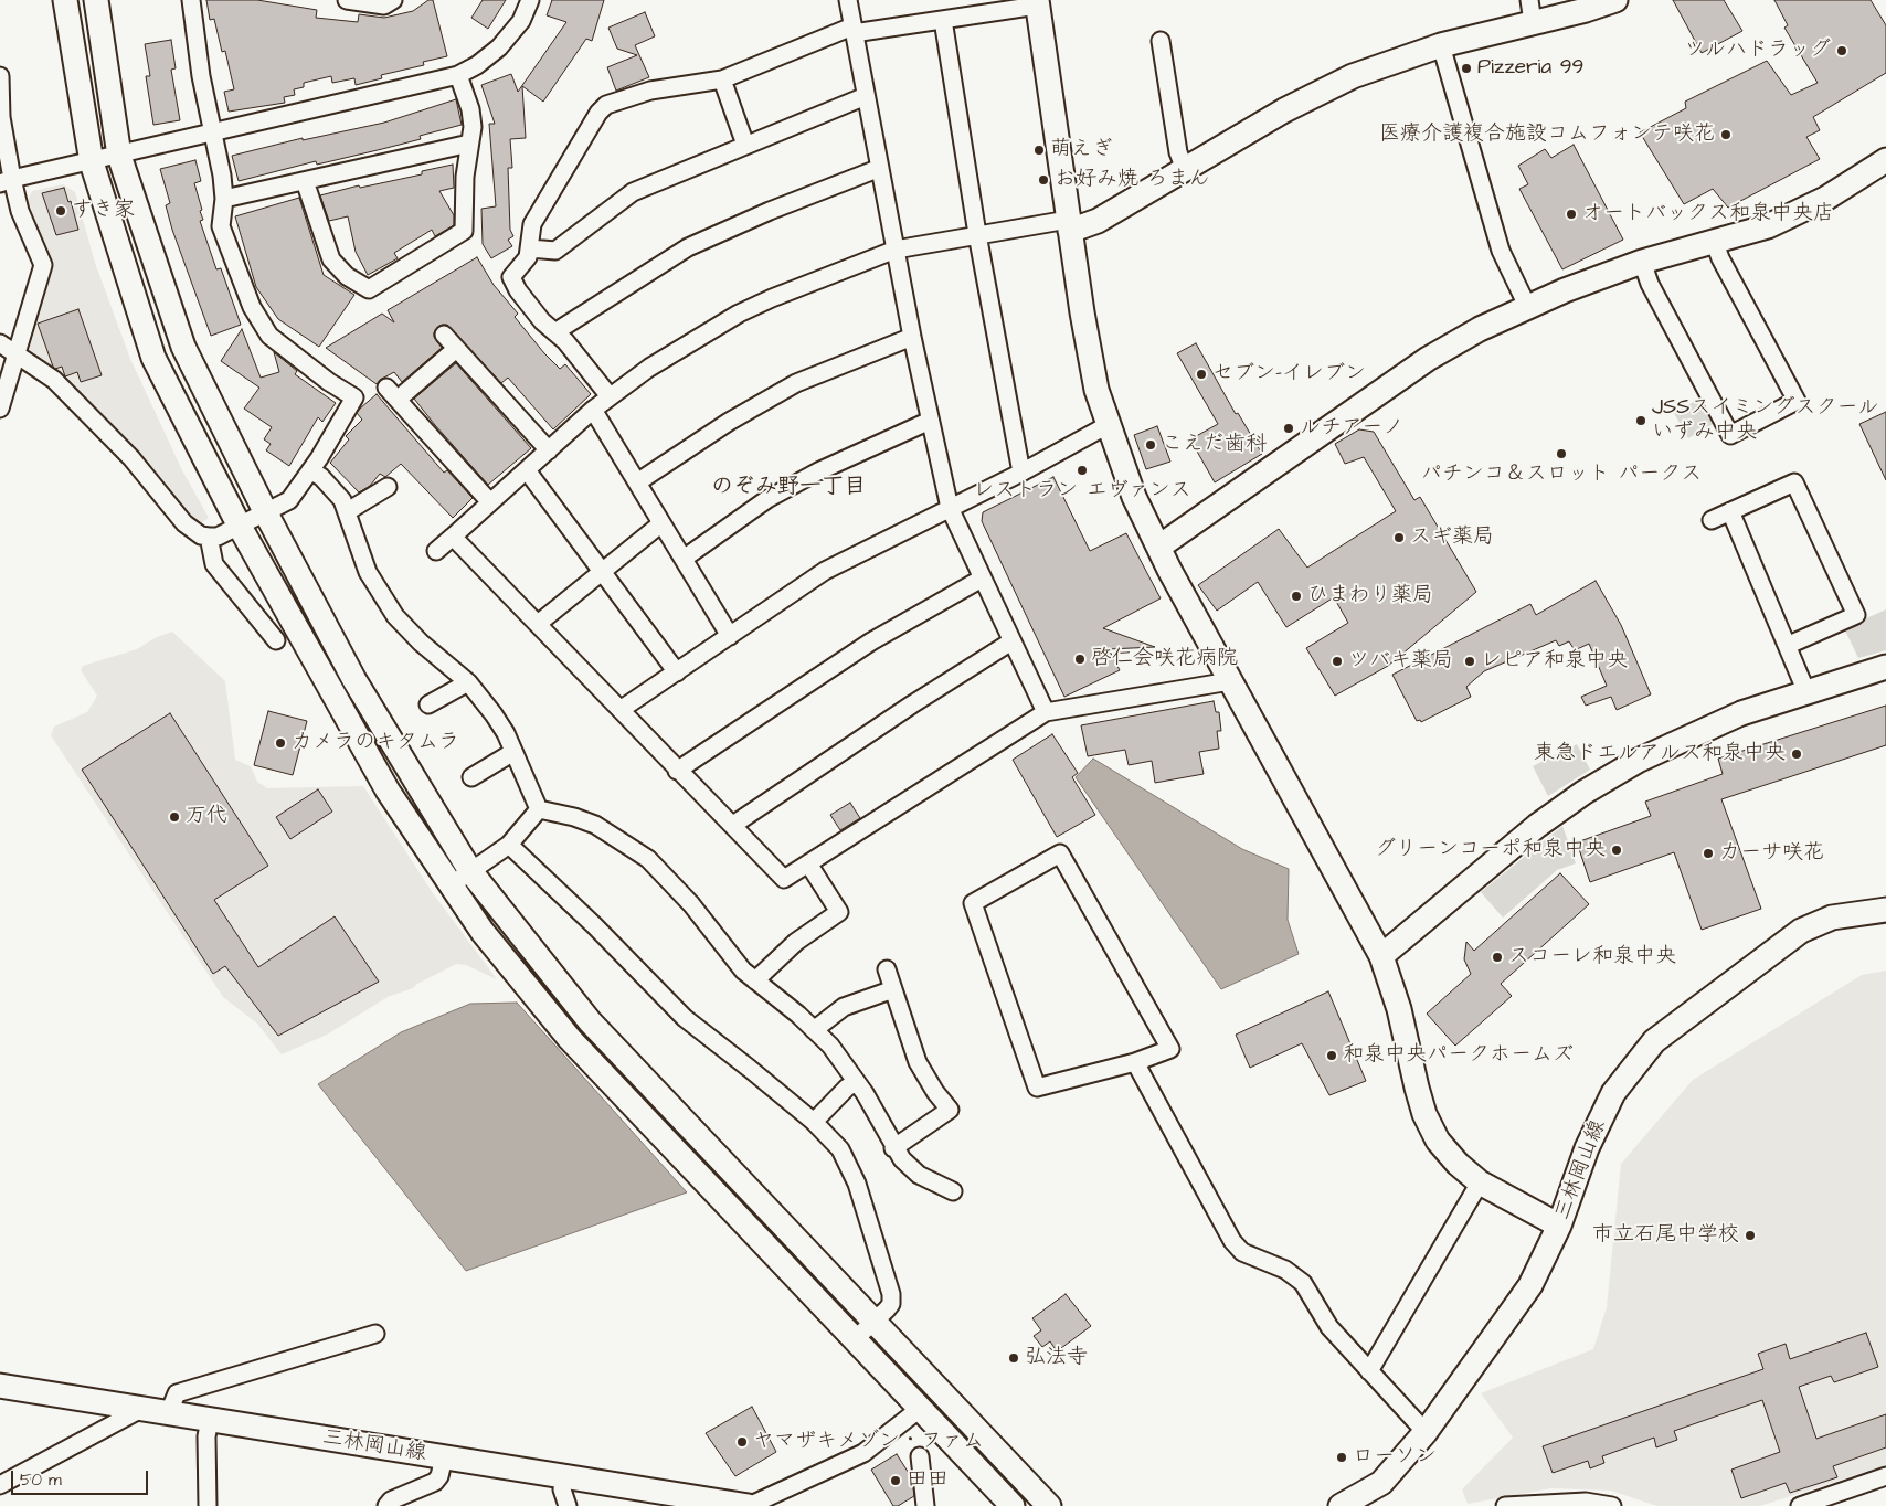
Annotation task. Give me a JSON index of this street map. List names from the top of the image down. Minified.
{"streets":{"street":["三林岡山線"]},"districts":["のぞみ野一丁目"],"places":["ツルハドラッグ","Pizzeria 99","医療介護複合施設コムフォンテ咲花","萌えぎ","お好み焼 ろまん","すき家","オートバックス和泉中央店","セブン-イレブン","JSSスイミングスクール いずみ中央","ルチアーノ","こえだ歯科","パチンコ＆スロット パークス","レストラン エヴァンス","スギ薬局","ひまわり薬局","啓仁会咲花病院","ツバキ薬局","レピア和泉中央","カメラのキタムラ","東急ドエルアルス和泉中央","万代","グリーンコーポ和泉中央","カーサ咲花","スコーレ和泉中央","和泉中央パークホームズ","市立石尾中学校","弘法寺","ヤマザキメゾン・ファム","ローソン","田田"],"scale_bar":"50 m"}
